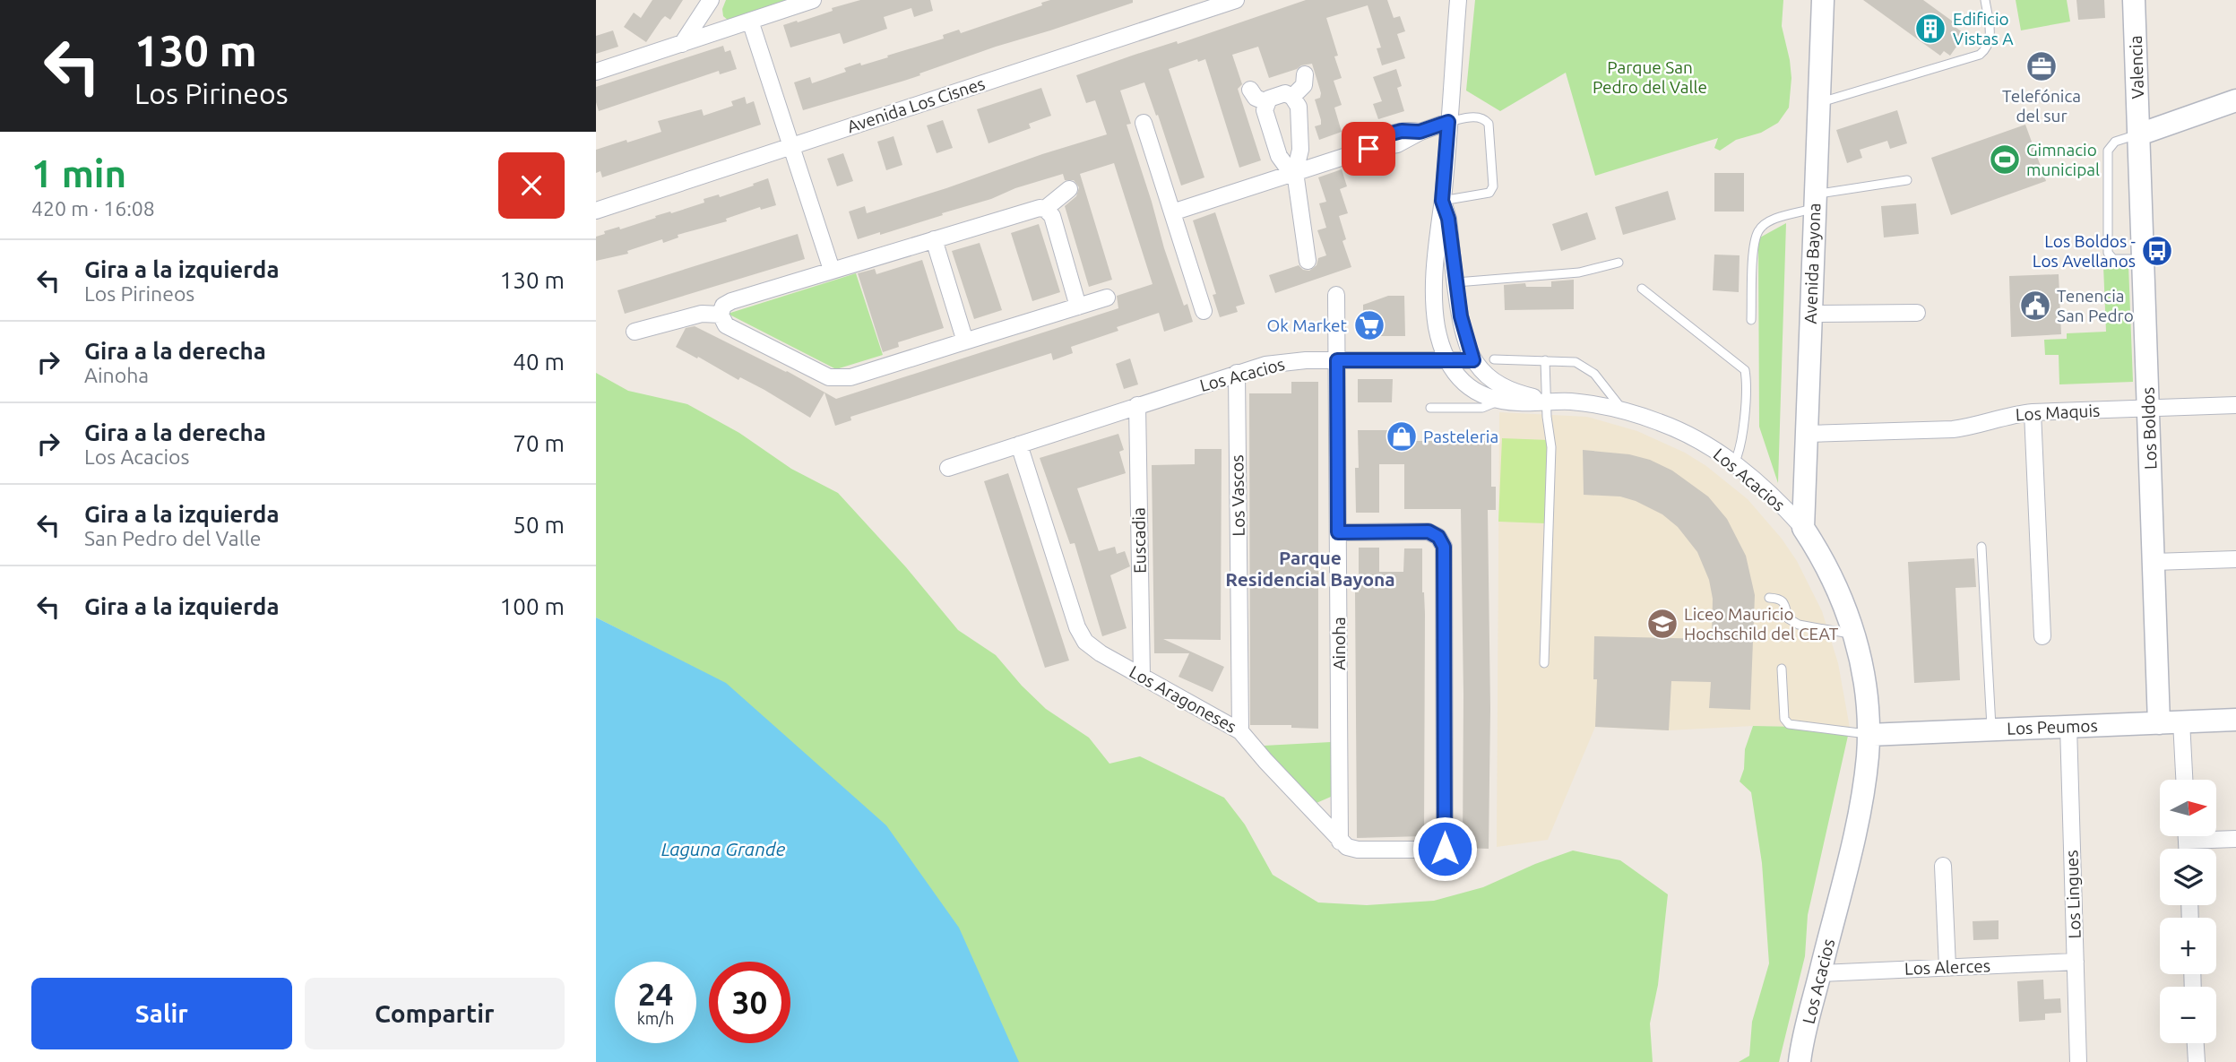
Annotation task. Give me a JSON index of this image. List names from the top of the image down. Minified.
{"streets":{"street":["Valencia","Avenida Los Cisnes","Avenida Bayona","Los Acacios","Los Maquis","Los Boldos","Los Vascos","Euscadia","Ainoha","Los Aragoneses","Los Peumos","Los Lingues","Los Alerces"]},"crossings":[["Valencia","Los Boldos"],["Avenida Bayona","Los Acacios"],["Avenida Bayona","Los Maquis"],["Los Acacios","Los Vascos"],["Los Acacios","Euscadia"],["Los Acacios","Ainoha"],["Los Acacios","Los Aragoneses"],["Los Acacios","Los Peumos"],["Los Acacios","Los Alerces"],["Los Maquis","Los Boldos"],["Los Boldos","Los Peumos"],["Los Vascos","Los Aragoneses"],["Euscadia","Los Aragoneses"],["Ainoha","Los Aragoneses"],["Los Peumos","Los Lingues"],["Los Lingues","Los Alerces"]],"districts":["Parque Residencial Bayona"],"water":["Laguna Grande"],"parks":["Parque San Pedro del Valle"],"places":{"building":["Edificio Vistas A"],"office":["Telefónica del sur"],"sports":["Gimnacio municipal"],"bus stop":["Los Boldos - Los Avellanos"],"public building":["Tenencia San Pedro"],"supermarket":["Ok Market"],"shop":["Pasteleria"],"school or university":["Liceo Mauricio Hochschild del CEAT"]},"north":"right","page":{"turn":["130 m","Los Pirineos"],"heading":["1 min","420 m · 16:08"],"list":[{"name":"Gira a la izquierda","note":"Los Pirineos","value":"130 m"},{"name":"Gira a la derecha","note":"Ainoha","value":"40 m"},{"name":"Gira a la derecha","note":"Los Acacios","value":"70 m"},{"name":"Gira a la izquierda","note":"San Pedro del Valle","value":"50 m"},{"name":"Gira a la izquierda","value":"100 m"}],"map_buttons":["+","−"],"speed":"24 km/h","limit":"30","buttons":["Salir","Compartir"]}}
